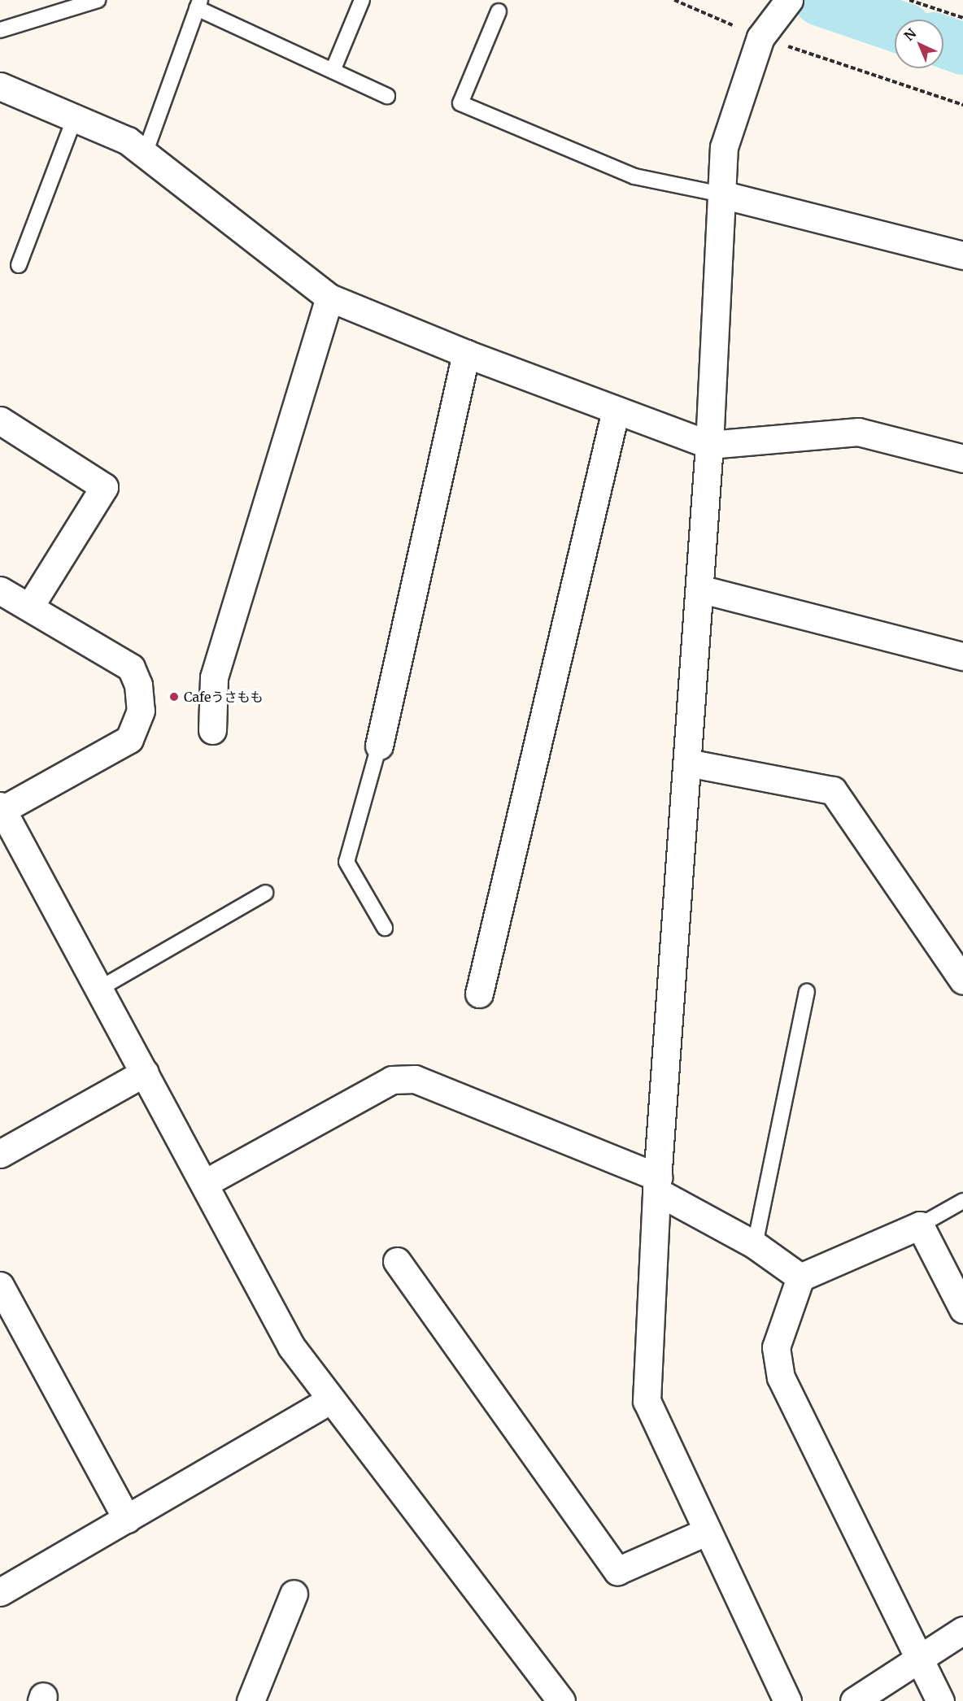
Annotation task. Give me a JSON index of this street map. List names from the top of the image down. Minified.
{"places":["Cafeうさもも"],"north":"top left"}
